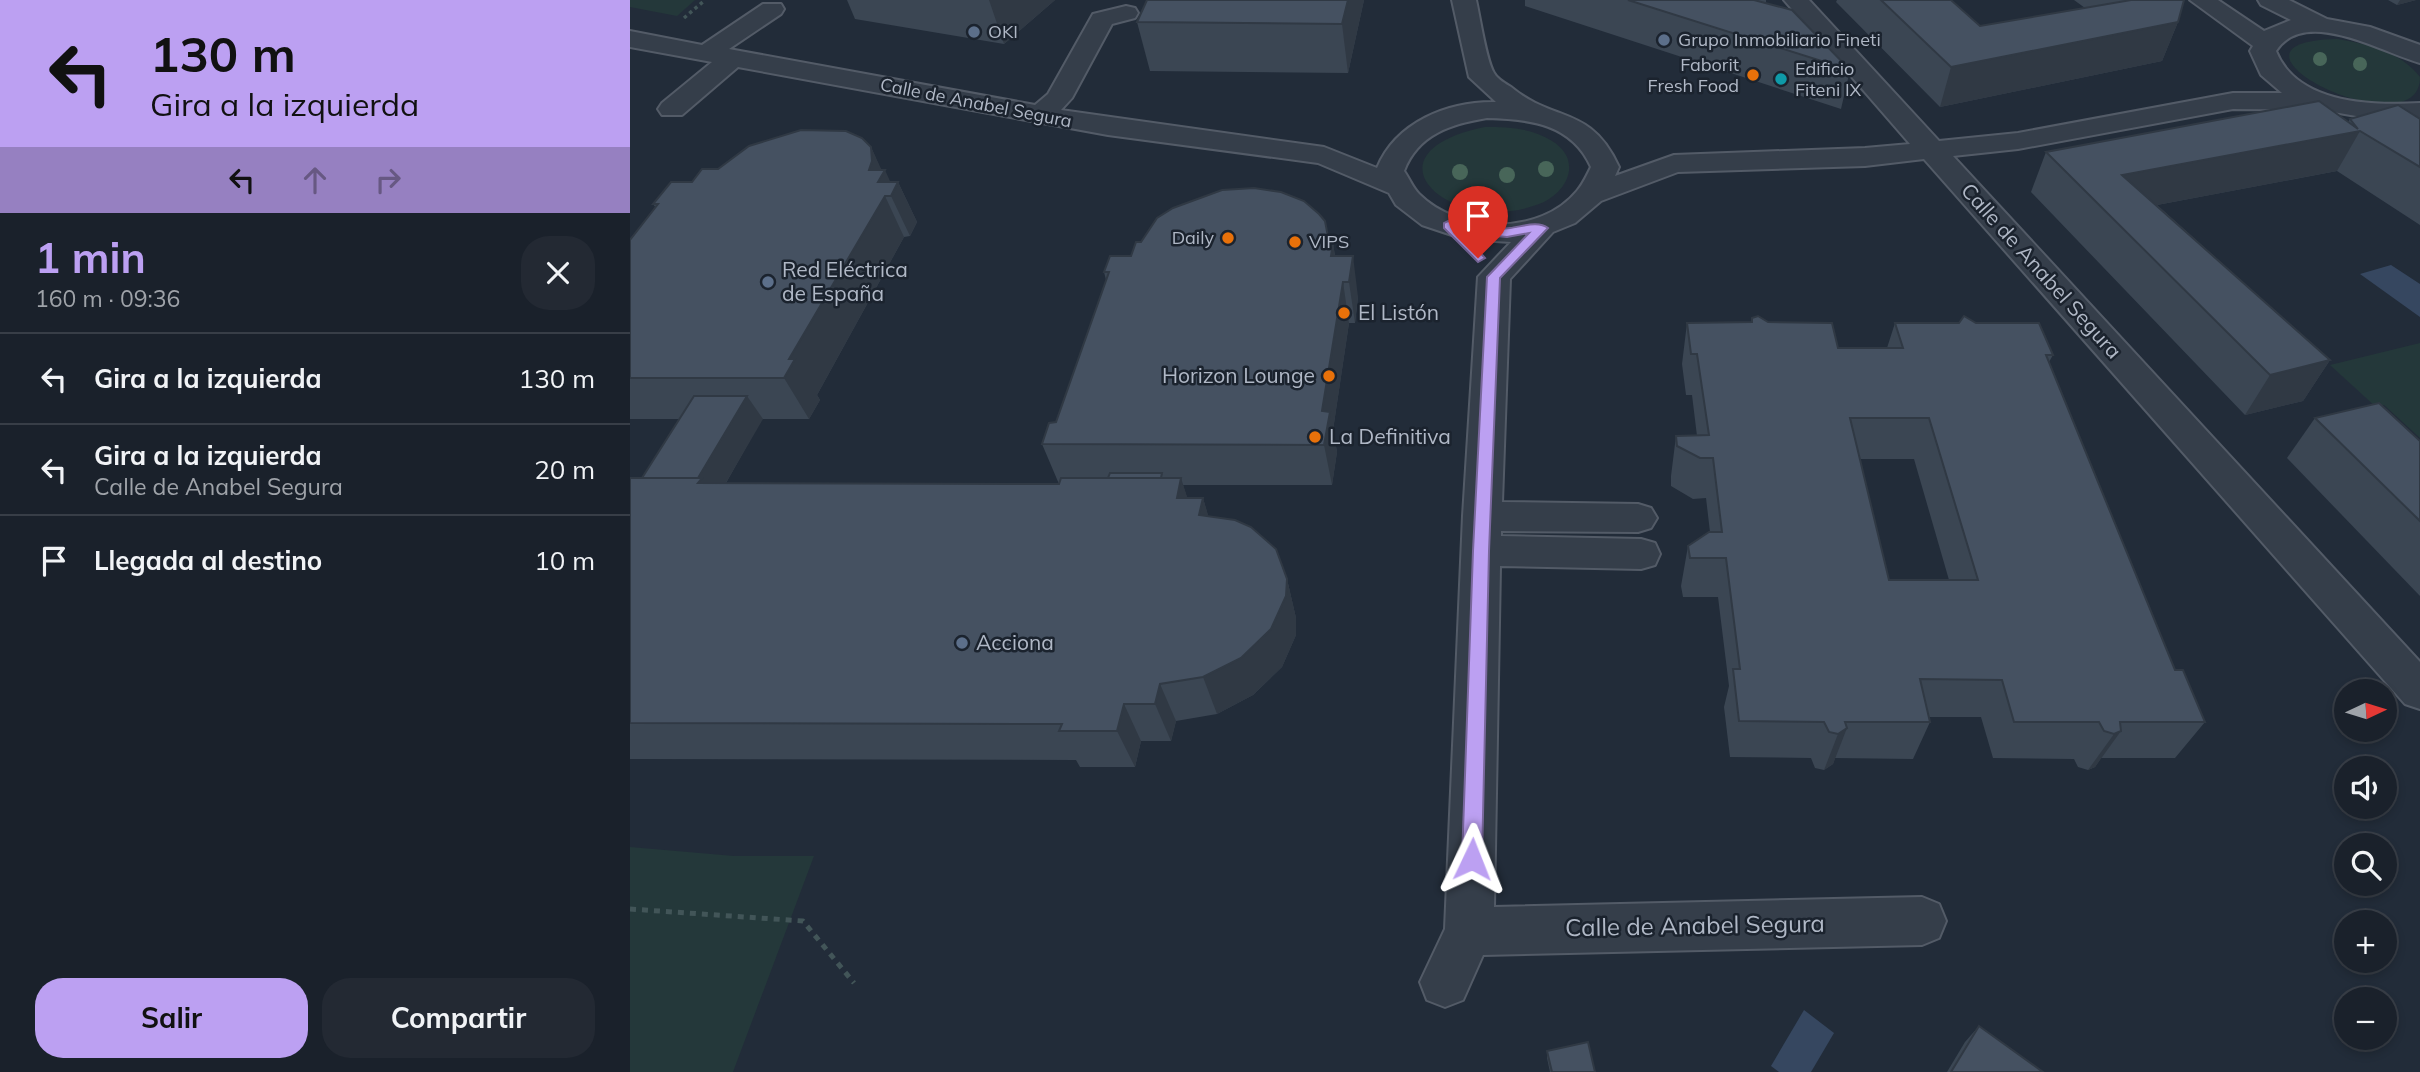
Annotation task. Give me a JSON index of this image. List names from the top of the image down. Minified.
{"streets":{"street":["Calle de Anabel Segura"]},"places":["OKI","Grupo Inmobiliario Fineti","Faborit Fresh Food","Edificio Fiteni IX","Daily","VIPS","Red Eléctrica de España","El Listón","Horizon Lounge","La Definitiva","Acciona"],"north":"right","page":{"turn":["130 m","Gira a la izquierda"],"heading":["1 min","160 m · 09:36"],"list":[{"name":"Gira a la izquierda","value":"130 m"},{"name":"Gira a la izquierda","note":"Calle de Anabel Segura","value":"20 m"},{"name":"Llegada al destino","value":"10 m"}],"map_buttons":["+","−"],"buttons":["Salir","Compartir"]}}
